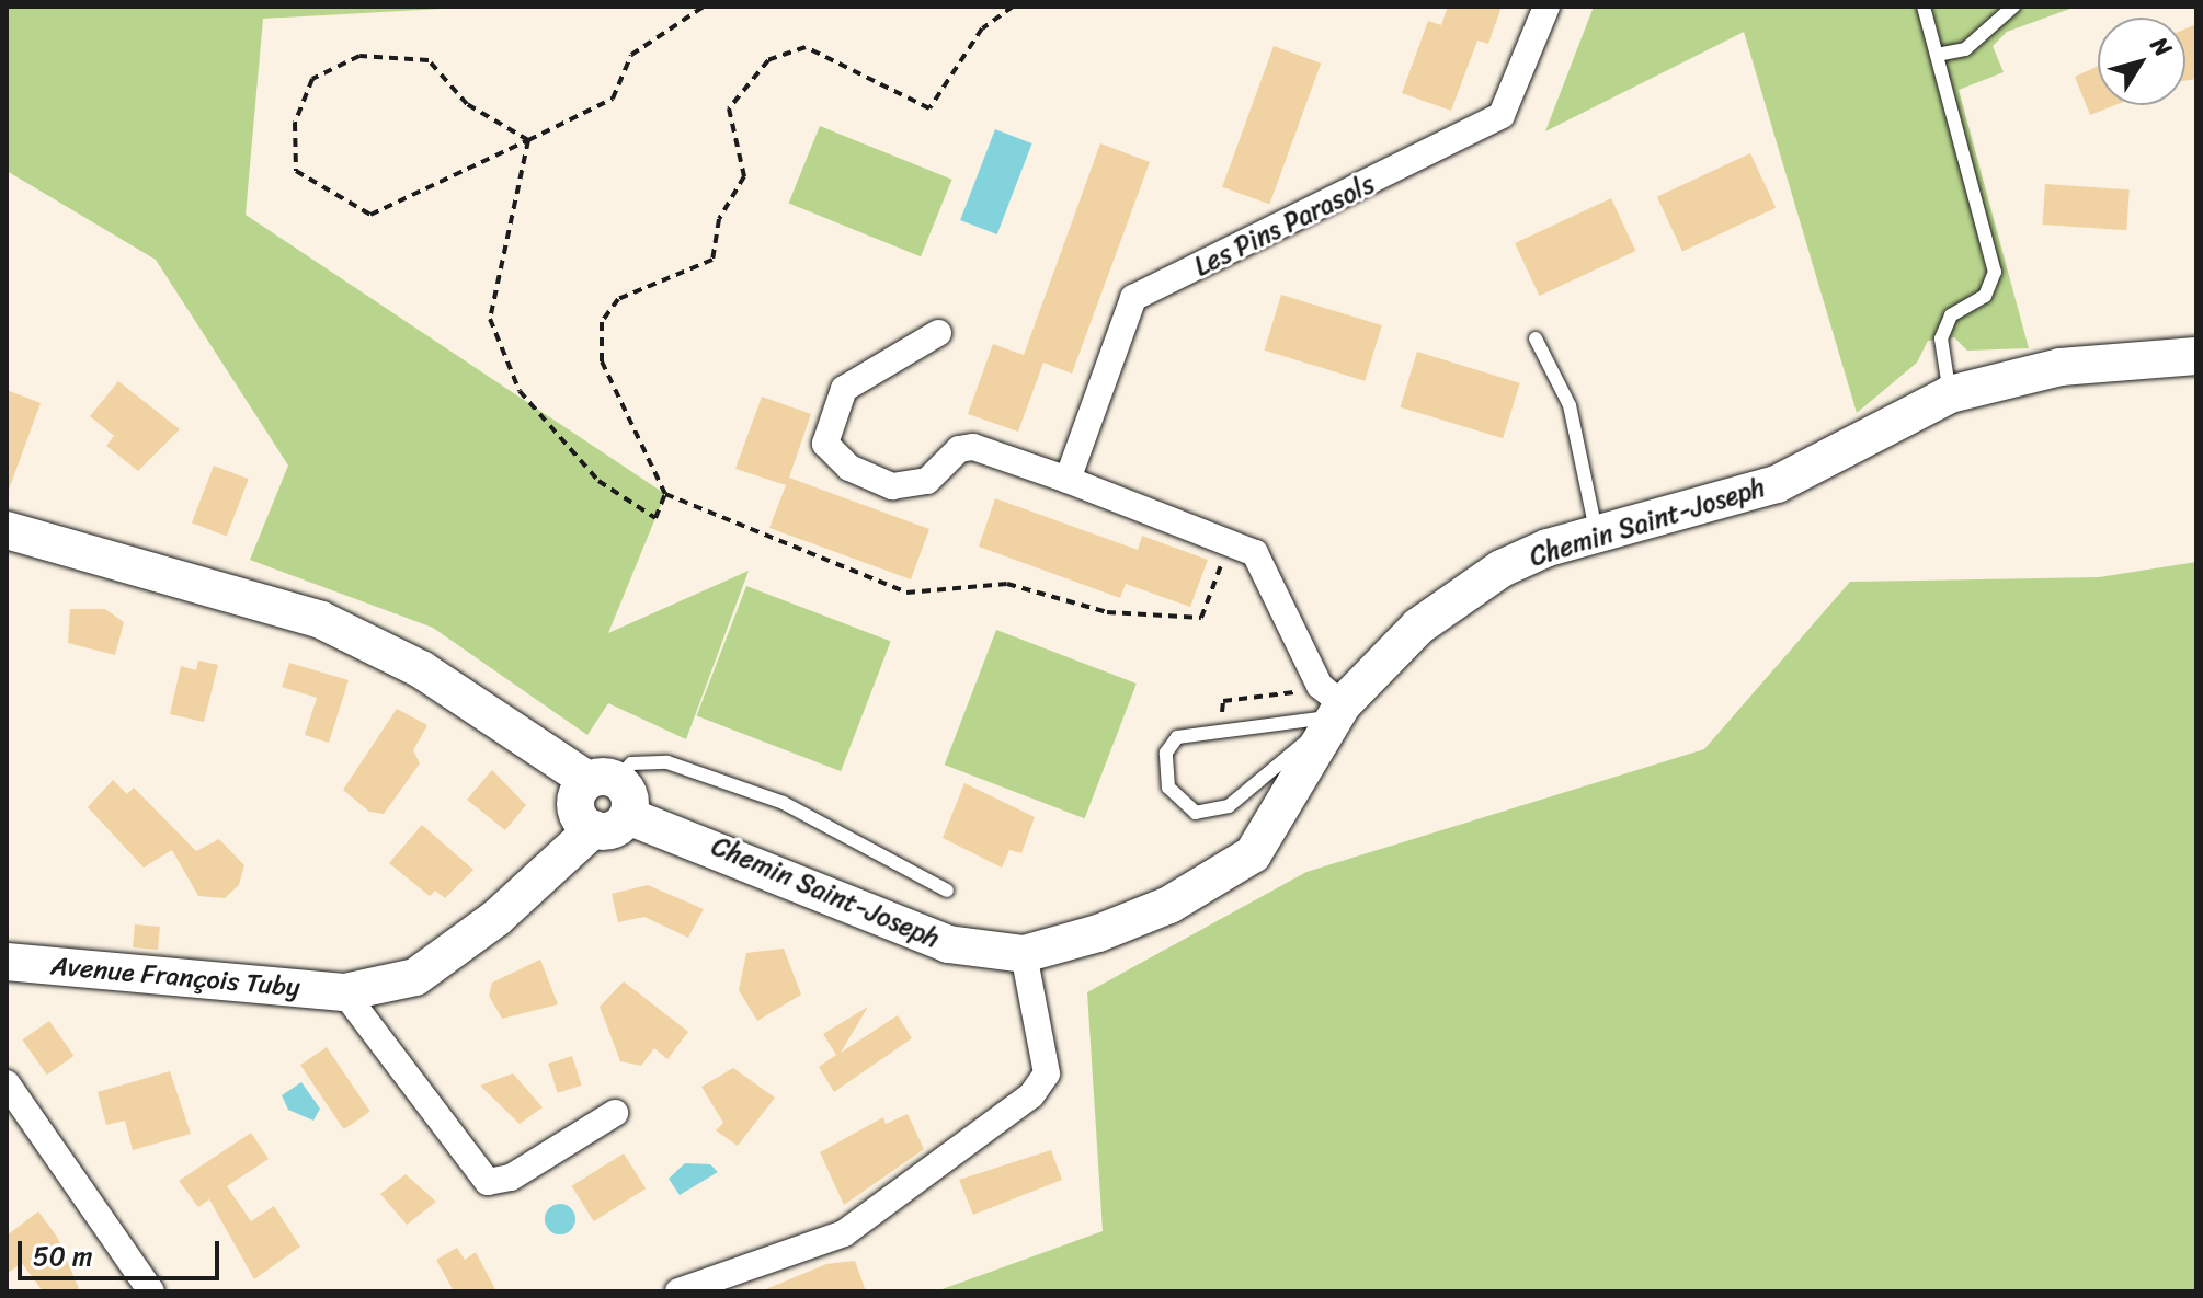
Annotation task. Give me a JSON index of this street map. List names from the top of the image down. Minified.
{"streets":{"main road":["Chemin Saint-Joseph","Avenue François Tuby"],"street":["Les Pins Parasols"]},"crossings":[["Chemin Saint-Joseph","Avenue François Tuby"]],"scale_bar":"50 m","north":"top right"}
